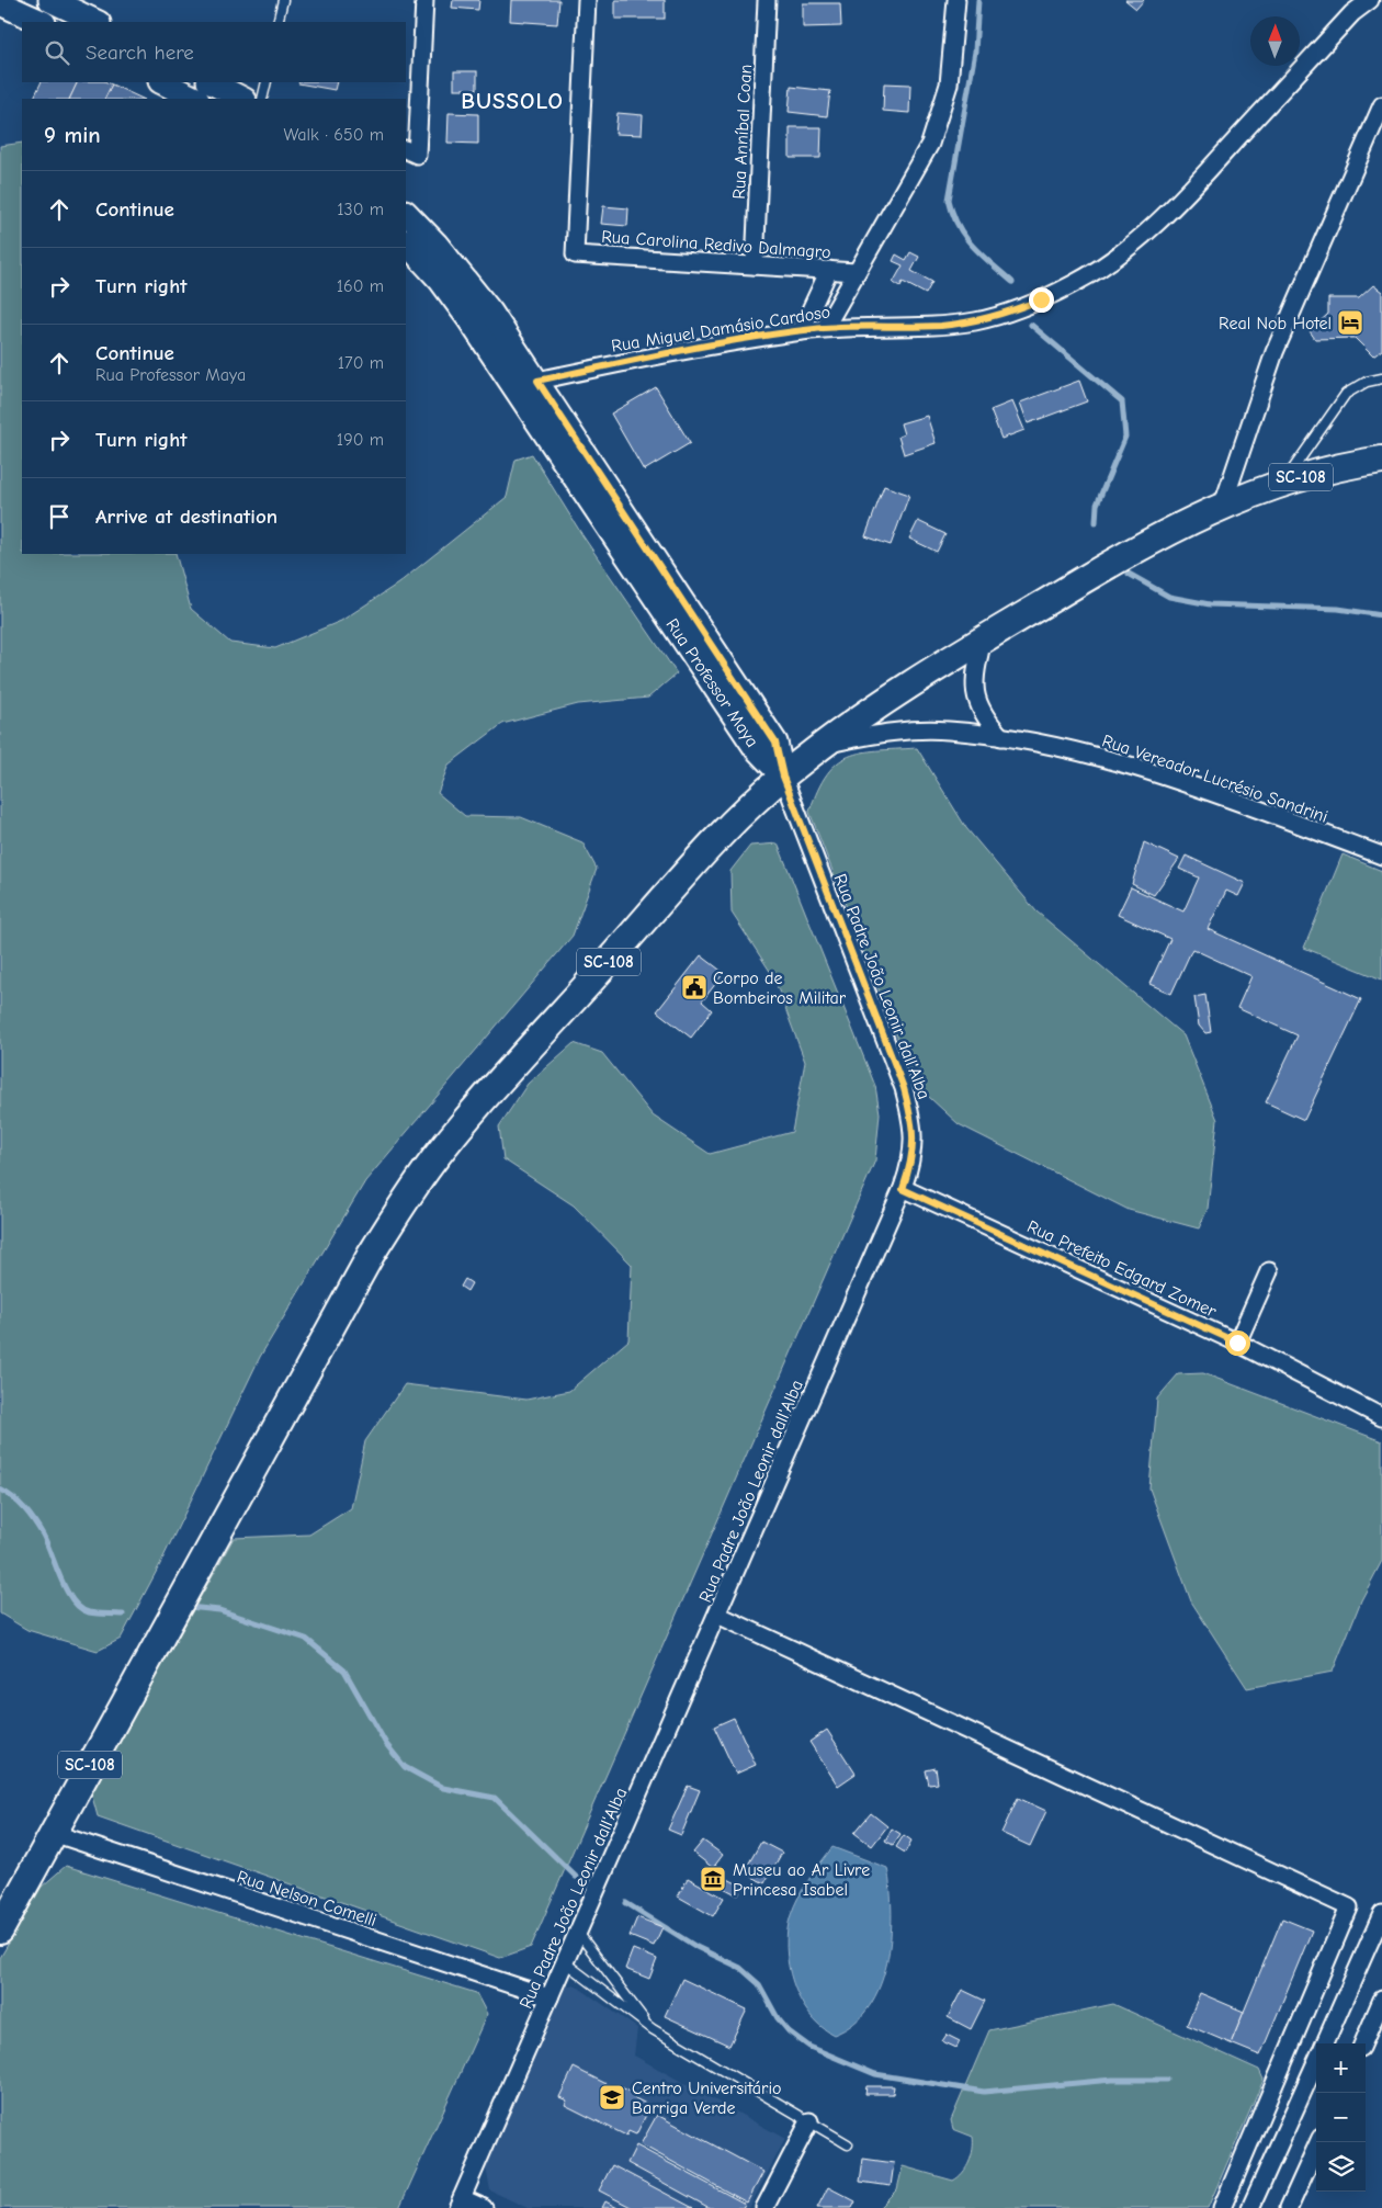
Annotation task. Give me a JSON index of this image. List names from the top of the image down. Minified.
{"streets":{"main road":["SC-108","Rua Professor Maya"],"street":["Rua Anníbal Coan","Rua Carolina Redivo Dalmagro","Rua Miguel Damásio Cardoso","Rua Vereador Lucrésio Sandrini","Rua Padre João Leonir dall'Alba","Rua Prefeito Edgard Zomer","Rua Nelson Comelli"]},"crossings":[["Rua Anníbal Coan","Rua Carolina Redivo Dalmagro"],["Rua Miguel Damásio Cardoso","Rua Professor Maya"],["SC-108","Rua Professor Maya"],["SC-108","Rua Vereador Lucrésio Sandrini"],["SC-108","Rua Padre João Leonir dall'Alba"],["SC-108","Rua Nelson Comelli"],["Rua Professor Maya","Rua Padre João Leonir dall'Alba"],["Rua Padre João Leonir dall'Alba","Rua Prefeito Edgard Zomer"],["Rua Padre João Leonir dall'Alba","Rua Nelson Comelli"]],"districts":["BUSSOLO"],"places":{"hotel":["Real Nob Hotel"],"public building":["Corpo de Bombeiros Militar"],"museum":["Museu ao Ar Livre Princesa Isabel"],"school or university":["Centro Universitário Barriga Verde"]},"north":"top","page":{"search":"Search here","heading":["9 min","Walk · 650 m"],"list":[["Continue","130 m"],["Turn right","160 m"],["Continue","Rua Professor Maya","170 m"],["Turn right","190 m"],"Arrive at destination"],"map_buttons":["+","−"]}}
